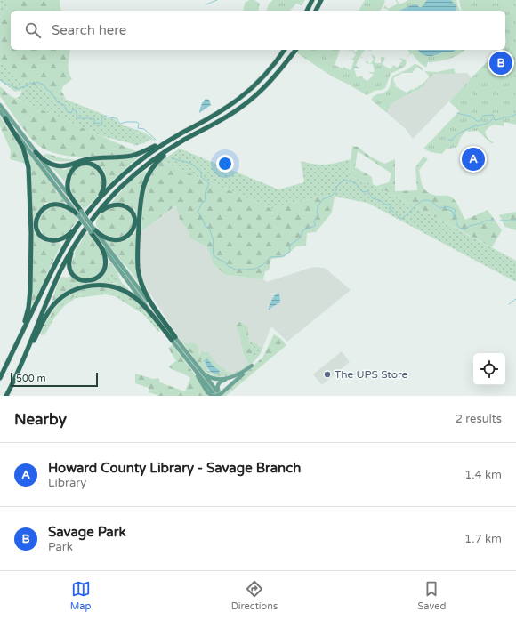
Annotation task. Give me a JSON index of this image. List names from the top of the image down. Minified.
{"places":["The UPS Store"],"scale_bar":"500 m","page":{"search":"Search here","pins":["B","A"],"scale":"500 m","heading":["Nearby","2 results"],"list":[{"mark":"A","name":"Howard County Library - Savage Branch","note":"Library","value":"1.4 km"},{"mark":"B","name":"Savage Park","note":"Park","value":"1.7 km"}],"nav":["Map","Directions","Saved"]}}
